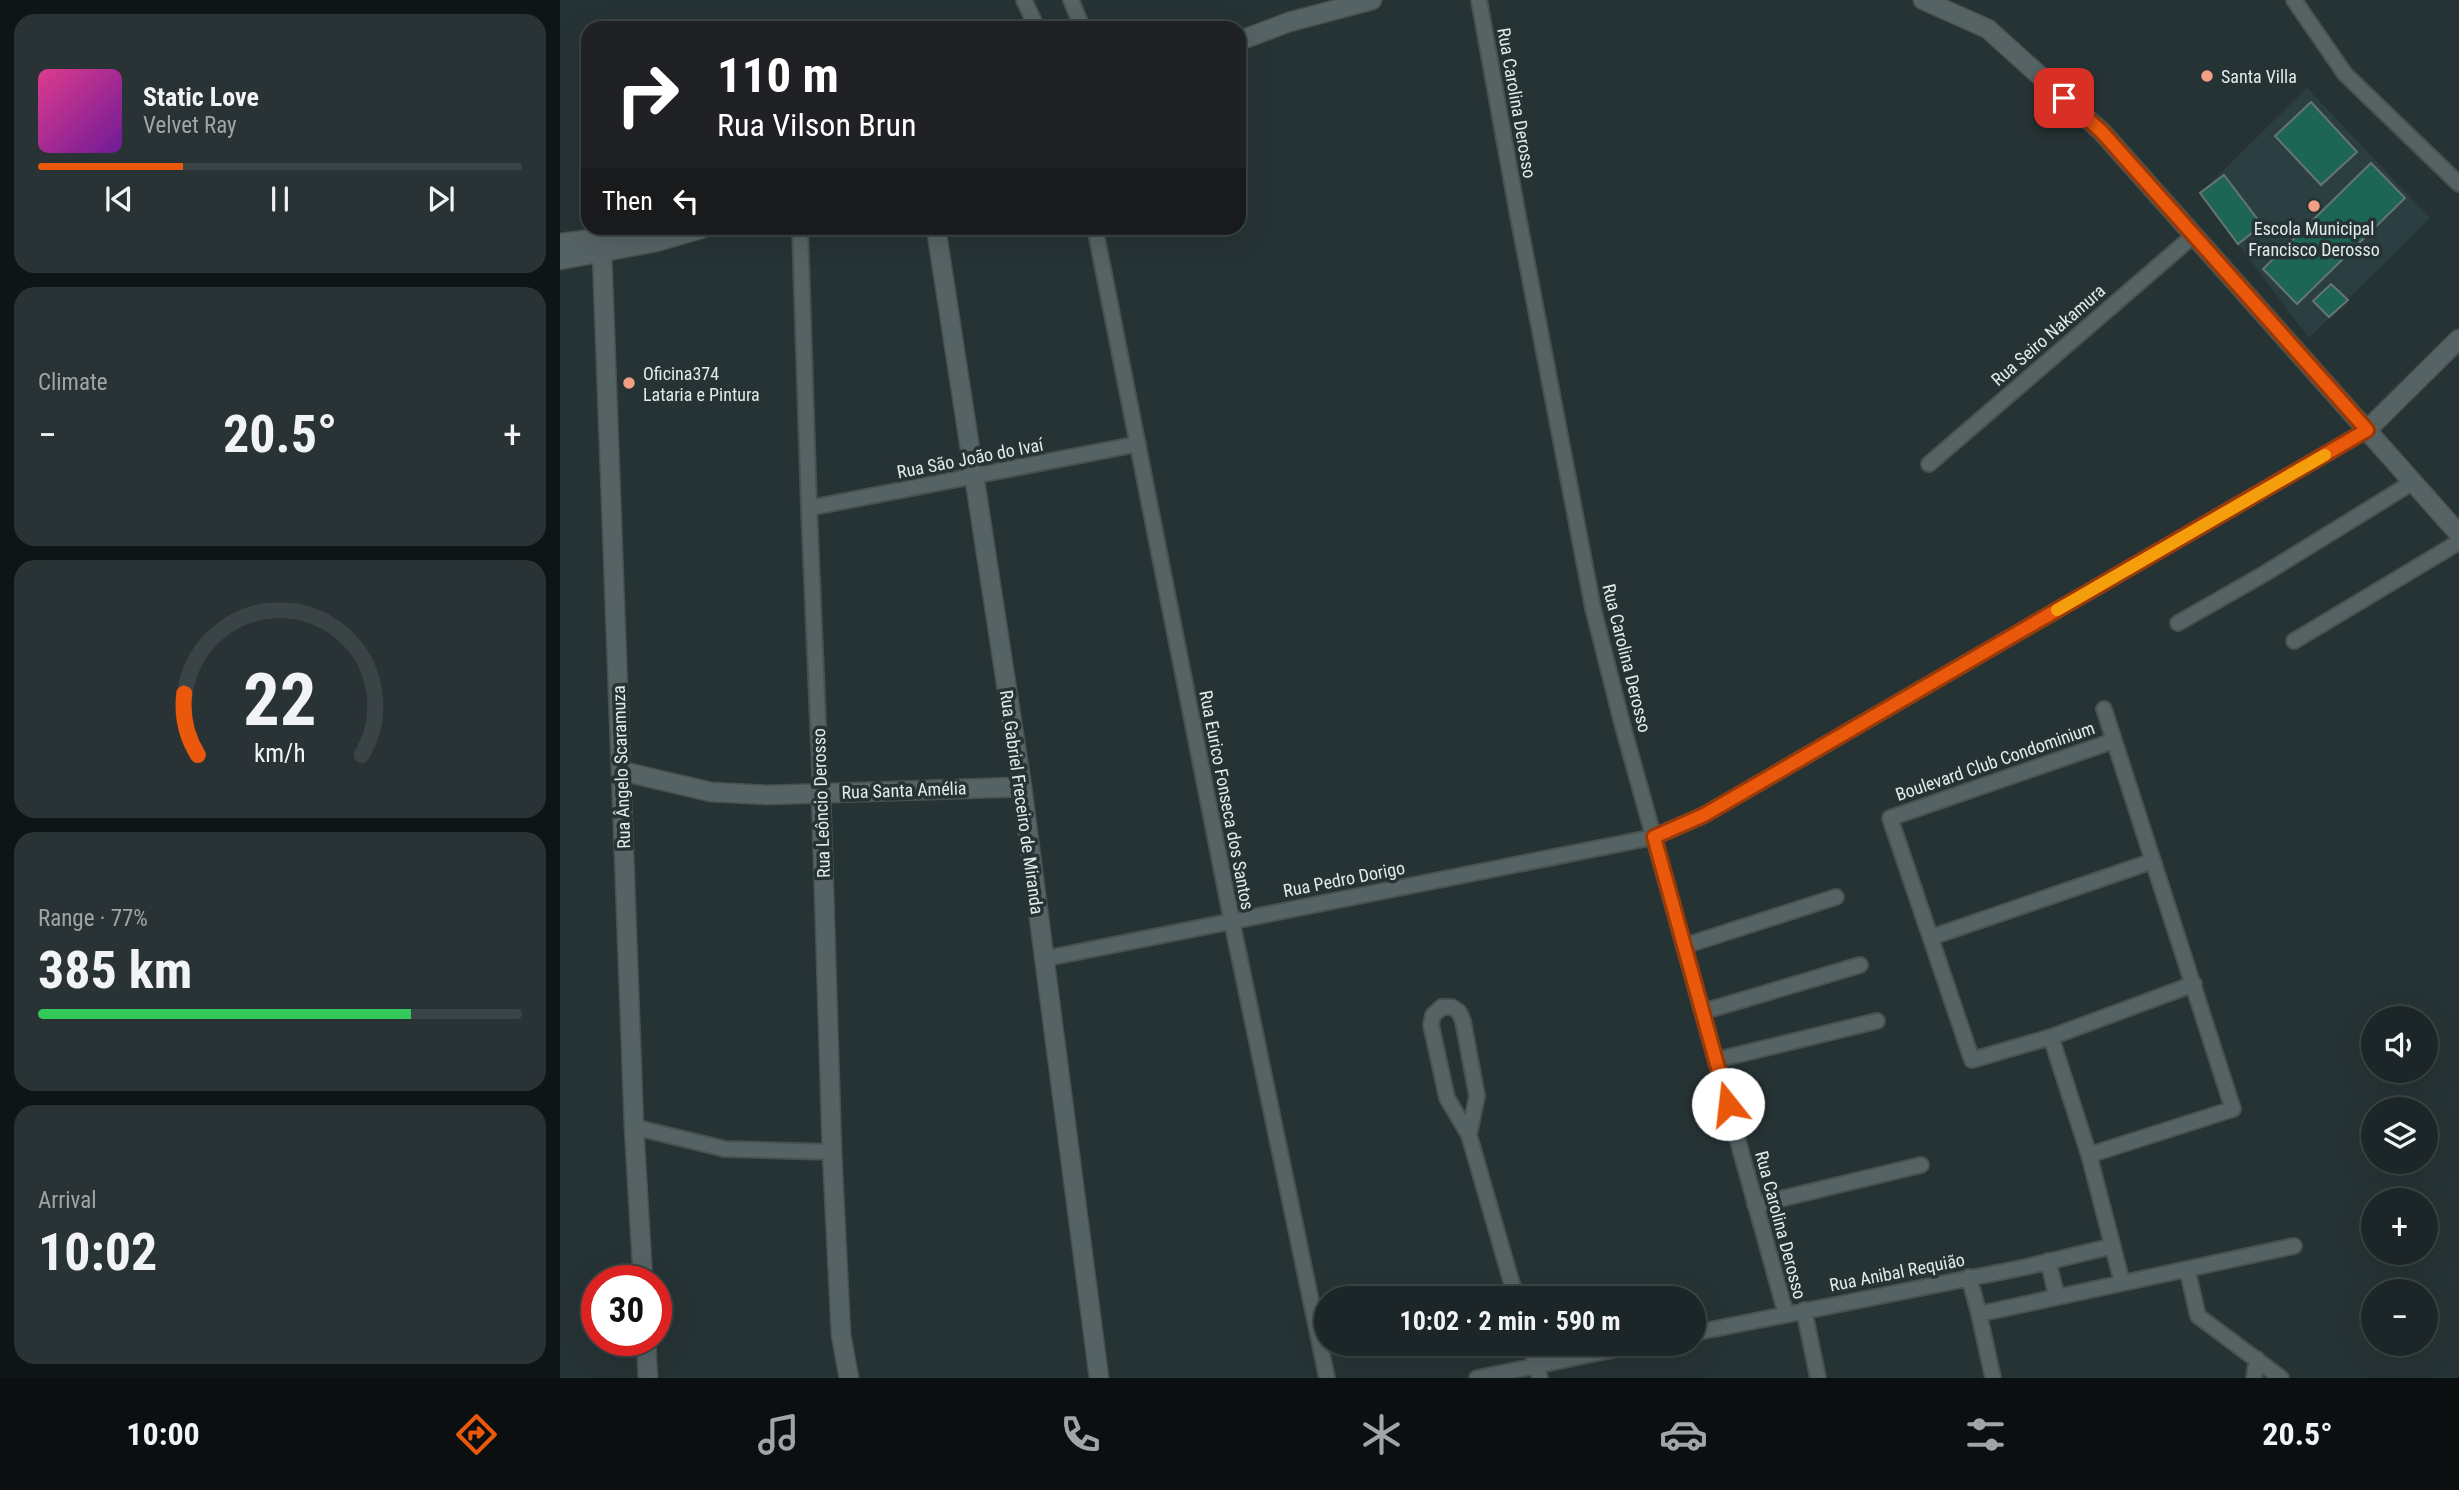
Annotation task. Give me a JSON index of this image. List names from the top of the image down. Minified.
{"streets":{"street":["Rua Carolina Derosso","Rua Seiro Nakamura","Rua São João do Ivaí","Boulevard Club Condominium","Rua Ângelo Scaramuza","Rua Santa Amélia","Rua Eurico Fonseca dos Santos","Rua Gabriel Freceiro de Miranda","Rua Leôncio Derosso","Rua Pedro Dorigo","Rua Anibal Requião"]},"crossings":[["Rua Carolina Derosso","Rua Pedro Dorigo"],["Rua Carolina Derosso","Rua Anibal Requião"],["Rua São João do Ivaí","Rua Eurico Fonseca dos Santos"],["Rua São João do Ivaí","Rua Gabriel Freceiro de Miranda"],["Rua São João do Ivaí","Rua Leôncio Derosso"],["Rua Ângelo Scaramuza","Rua Santa Amélia"],["Rua Santa Amélia","Rua Gabriel Freceiro de Miranda"],["Rua Santa Amélia","Rua Leôncio Derosso"],["Rua Eurico Fonseca dos Santos","Rua Pedro Dorigo"],["Rua Gabriel Freceiro de Miranda","Rua Pedro Dorigo"]],"places":["Santa Villa","Escola Municipal Francisco Derosso","Oficina374 Lataria e Pintura"],"page":{"turn":["110 m","Rua Vilson Brun"],"song":["Static Love","Velvet Ray"],"then":"Then","tile":["Climate",["Range · 77%","385 km"],["Arrival","10:02"]],"heat":["−","20.5°","+"],"map_buttons":["+","−"],"limit":"30","trip":"10:02 · 2 min · 590 m","tabs":["10:00","20.5°"],"gauge":["22","km/h"]}}
